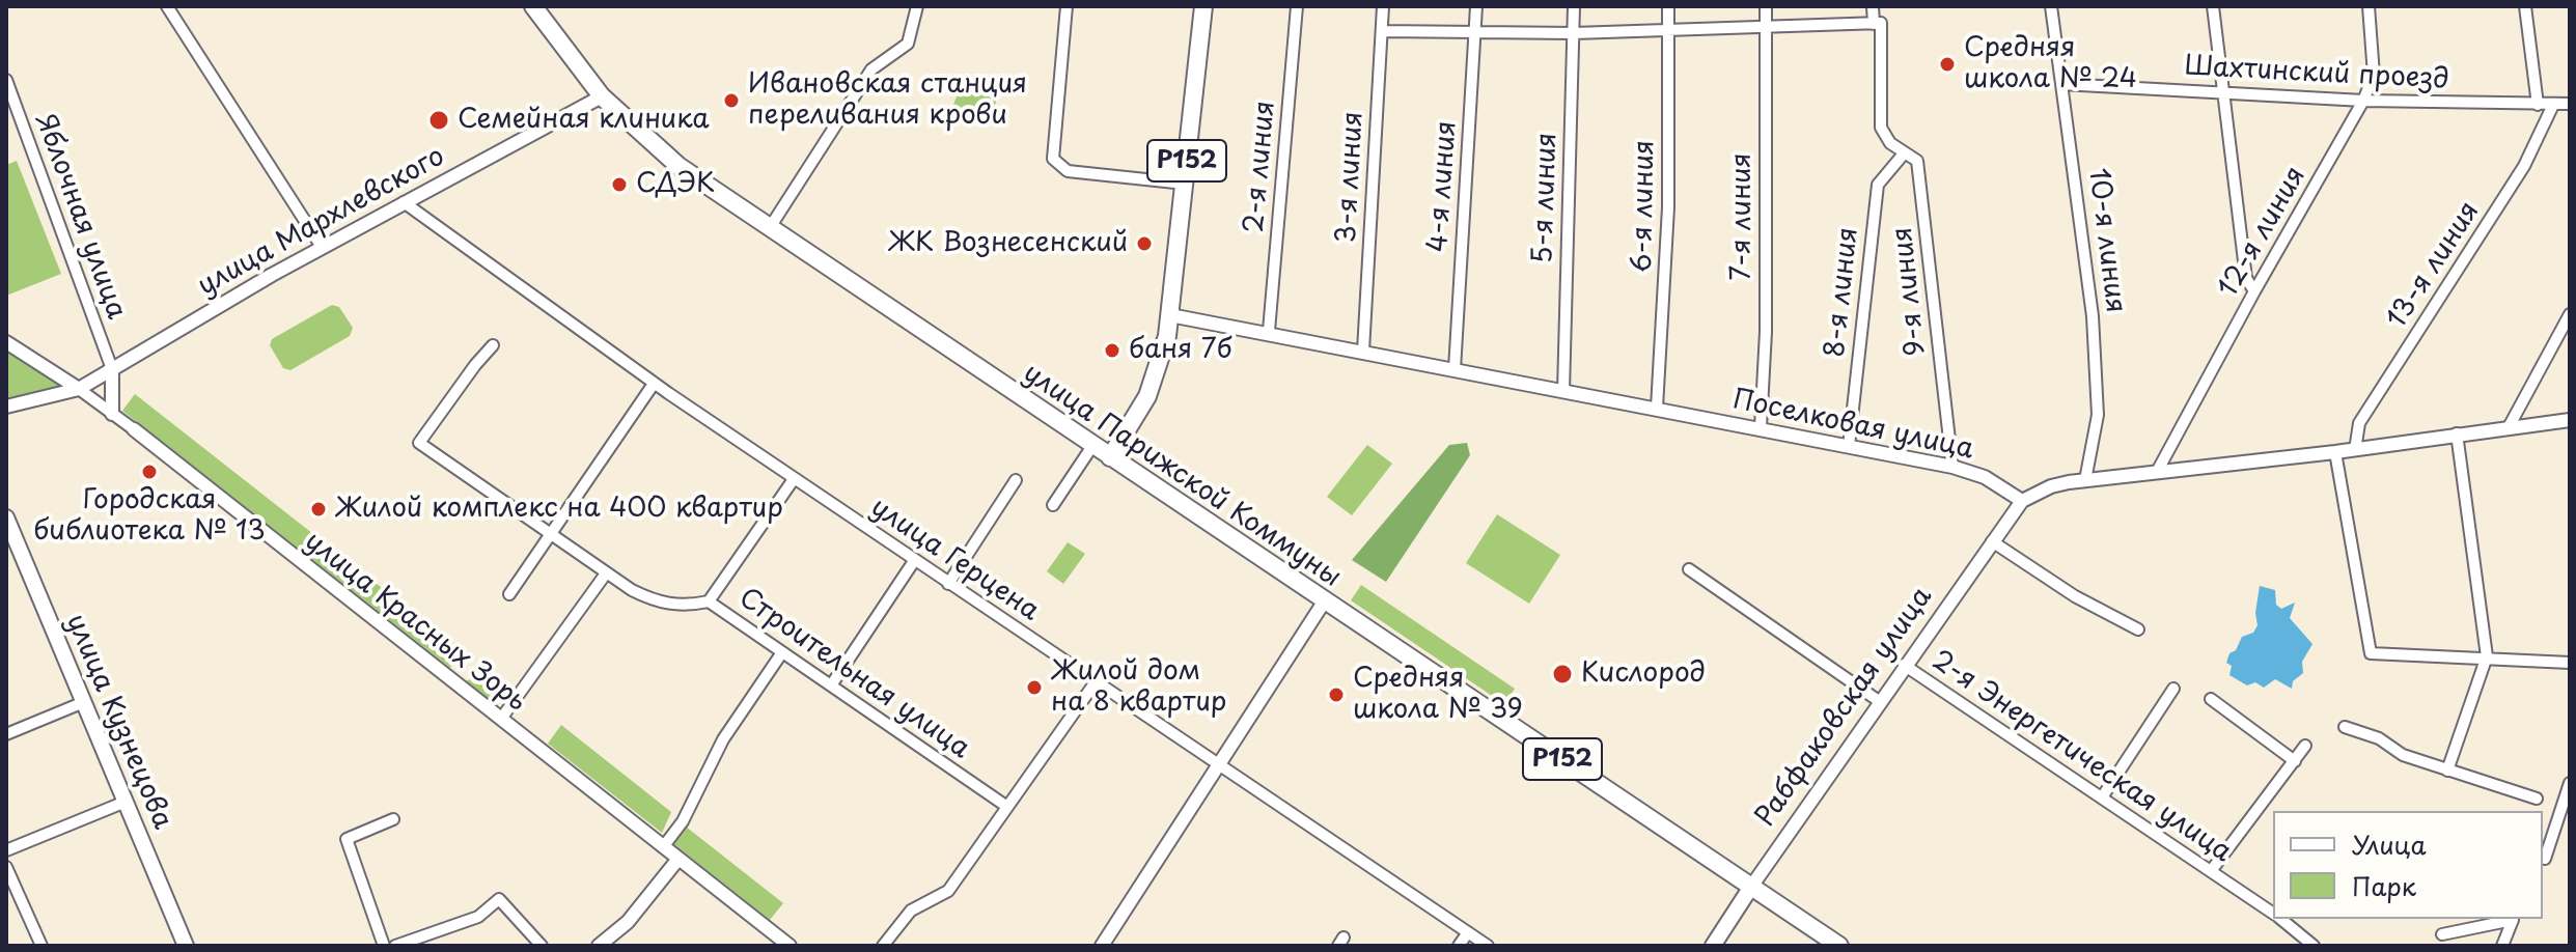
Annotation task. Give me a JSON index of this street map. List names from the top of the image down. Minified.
{"streets":{"main road":["Р152","улица Парижской Коммуны","Рабфаковская улица","улица Кузнецова"],"street":["Шахтинский проезд","2-я линия","3-я линия","4-я линия","5-я линия","6-я линия","Яблочная улица","7-я линия","улица Мархлевского","12-я линия","10-я линия","13-я линия","9-я линия","8-я линия","Поселковая улица","улица Герцена","улица Красных Зорь","Строительная улица","2-я Энергетическая улица"]},"crossings":[["Шахтинский проезд","12-я линия"],["Шахтинский проезд","10-я линия"],["Шахтинский проезд","13-я линия"],["Р152","Поселковая улица"],["Р152","улица Парижской Коммуны"],["2-я линия","Поселковая улица"],["3-я линия","Поселковая улица"],["4-я линия","Поселковая улица"],["5-я линия","Поселковая улица"],["6-я линия","Поселковая улица"],["Яблочная улица","улица Мархлевского"],["7-я линия","Поселковая улица"],["улица Мархлевского","улица Парижской Коммуны"],["улица Мархлевского","улица Герцена"],["улица Мархлевского","улица Красных Зорь"],["9-я линия","8-я линия"],["9-я линия","Поселковая улица"],["8-я линия","Поселковая улица"],["Поселковая улица","Рабфаковская улица"],["улица Парижской Коммуны","Рабфаковская улица"],["Рабфаковская улица","2-я Энергетическая улица"]],"places":["Средняя школа № 24","Ивановская станция переливания крови","Семейная клиника","СДЭК","ЖК Вознесенский","баня 7б","Городская библиотека № 13","Жилой комплекс на 400 квартир","Кислород","Жилой дом на 8 квартир","Средняя школа № 39"],"legend":["Улица","Парк"]}
